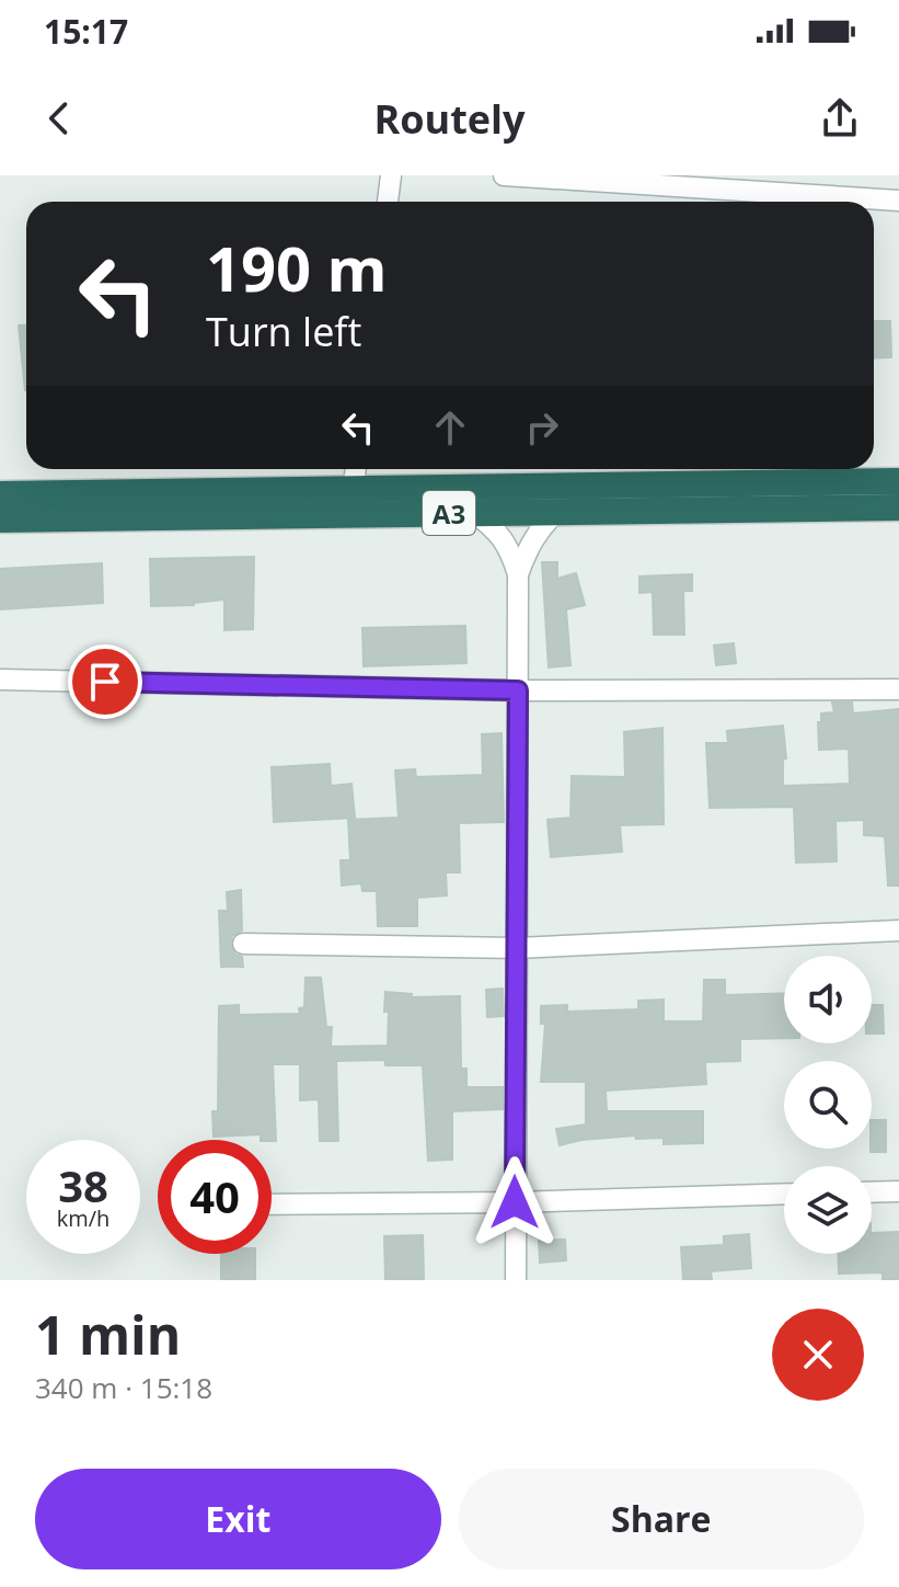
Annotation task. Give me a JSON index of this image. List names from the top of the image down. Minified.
{"streets":{"highway":["A3"]},"page":{"status":"15:17","header":"Routely","turn":["190 m","Turn left"],"speed":"38 km/h","limit":"40","heading":["1 min","340 m · 15:18"],"buttons":["Exit","Share"]}}
